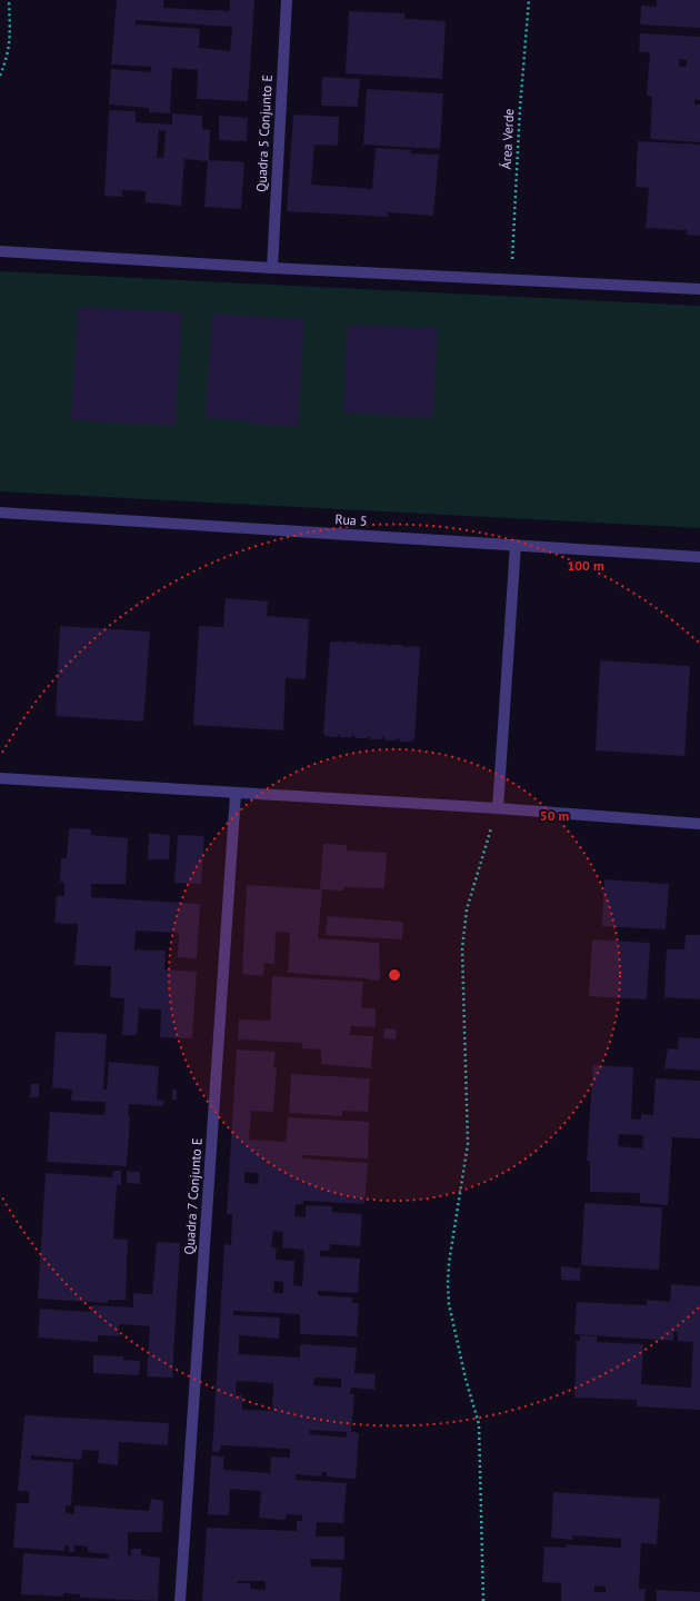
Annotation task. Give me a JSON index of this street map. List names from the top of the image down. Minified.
{"streets":{"street":["Quadra 5 Conjunto E","Rua 5","Quadra 7 Conjunto E"],"path":["Área Verde"]},"rings":["100 m","50 m"]}
